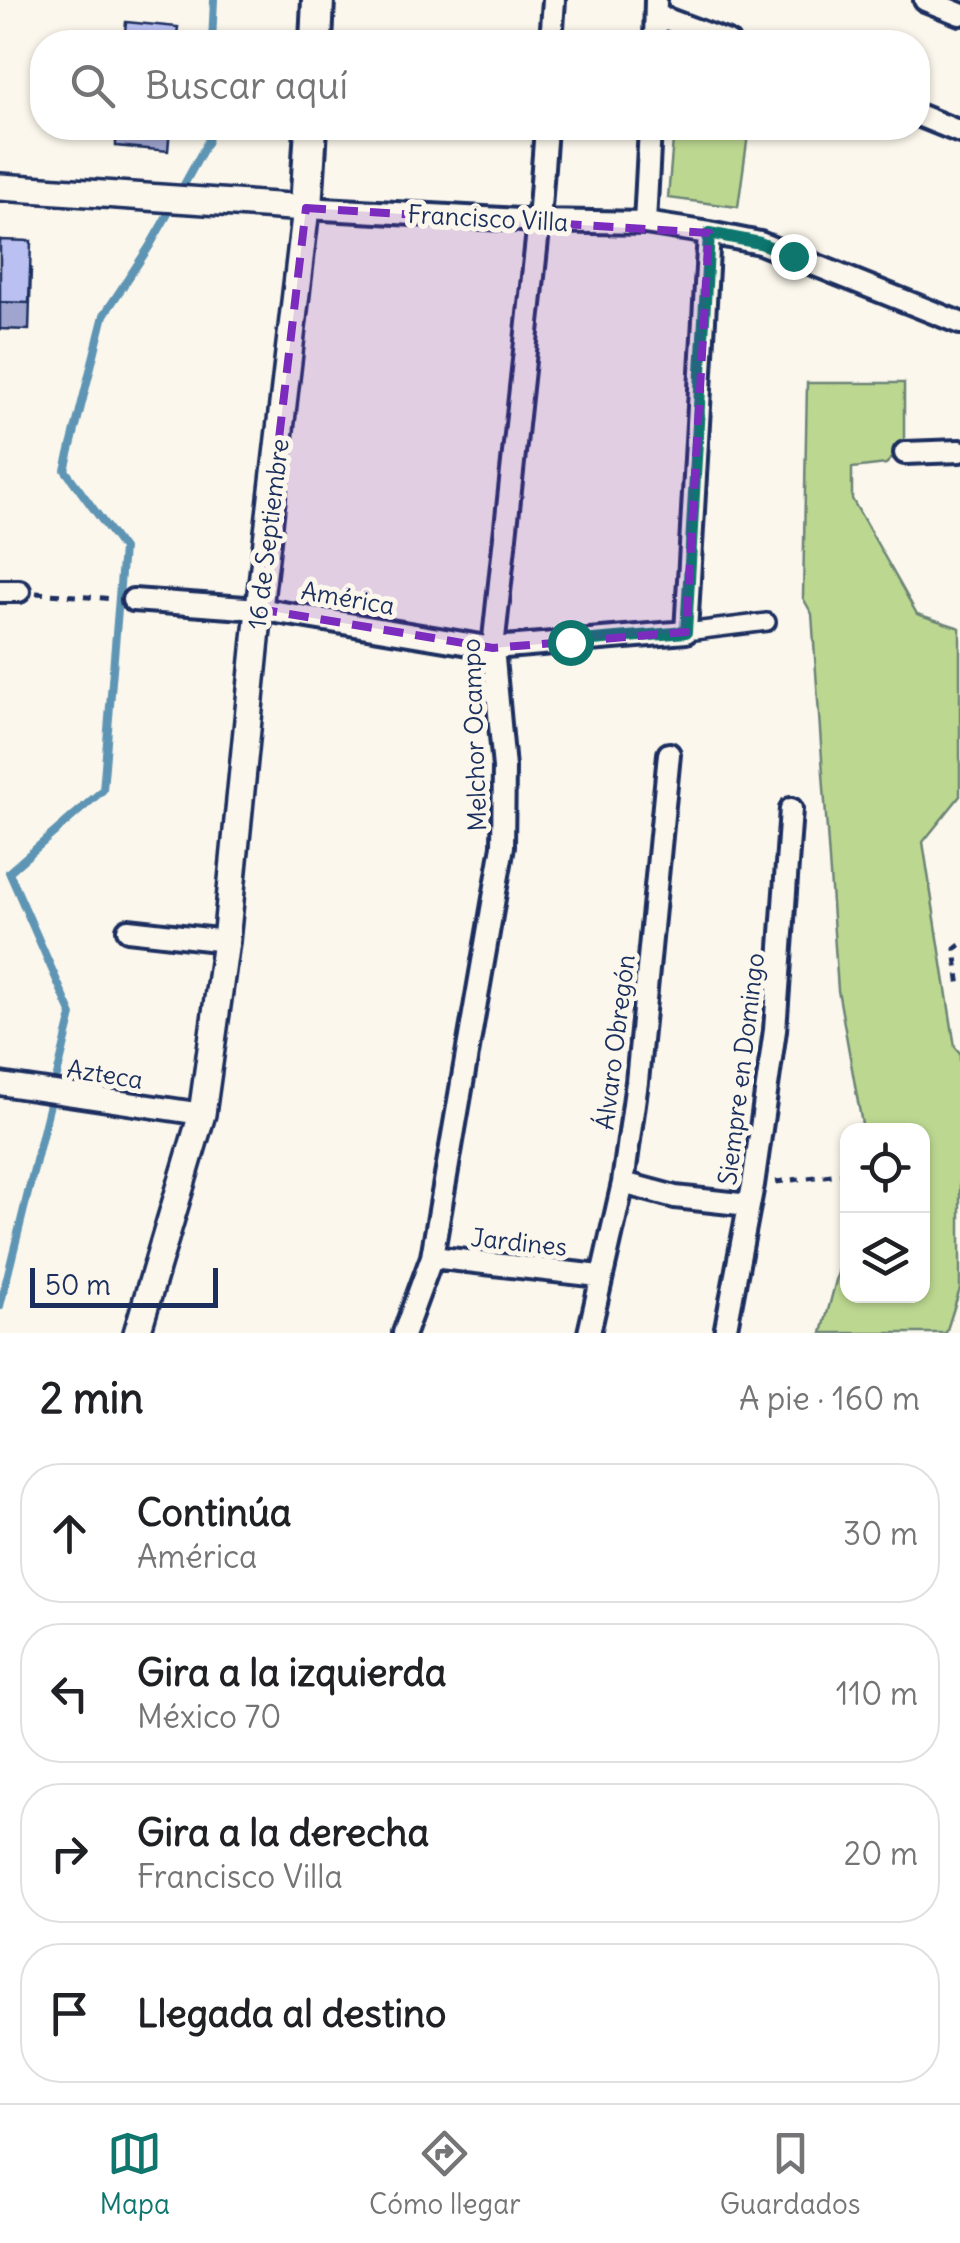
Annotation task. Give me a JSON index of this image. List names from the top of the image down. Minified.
{"streets":{"main road":["16 de Septiembre"],"street":["Francisco Villa","América","Melchor Ocampo","Álvaro Obregón","Siempre en Domingo","Azteca","Jardines"]},"crossings":[["Francisco Villa","16 de Septiembre"],["Francisco Villa","Melchor Ocampo"],["16 de Septiembre","América"],["16 de Septiembre","Azteca"],["América","Melchor Ocampo"],["Melchor Ocampo","Jardines"],["Álvaro Obregón","Jardines"]],"scale_bar":"50 m","page":{"search":"Buscar aquí","scale":"50 m","heading":["2 min","A pie · 160 m"],"list":[["Continúa","América","30 m"],["Gira a la izquierda","México 70","110 m"],["Gira a la derecha","Francisco Villa","20 m"],"Llegada al destino"],"nav":["Mapa","Cómo llegar","Guardados"]}}
